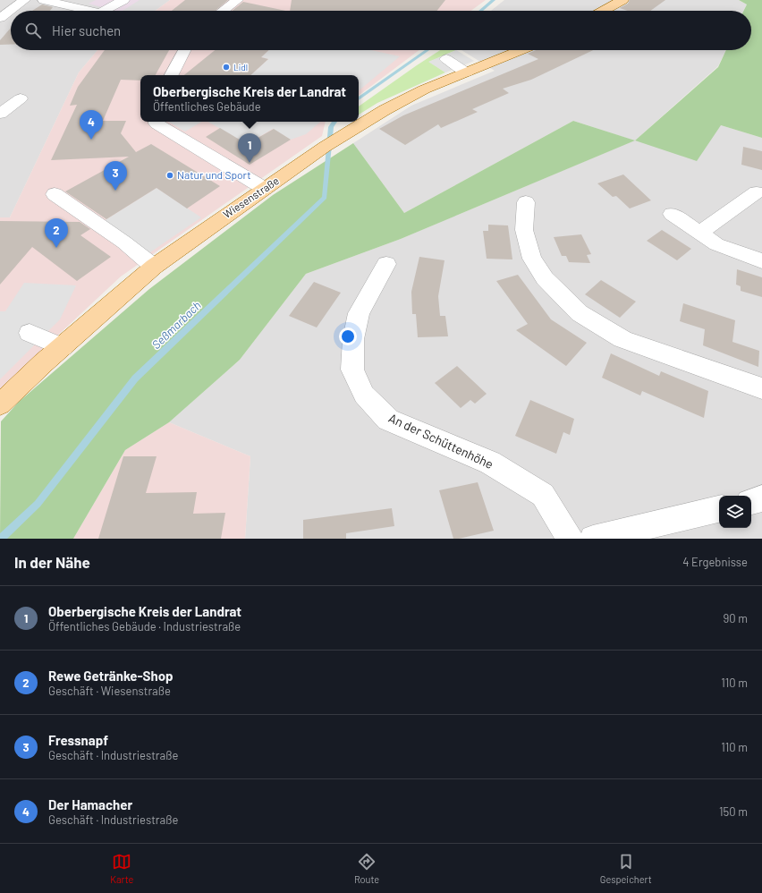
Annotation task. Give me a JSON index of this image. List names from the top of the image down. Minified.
{"streets":{"main road":["Wiesenstraße"],"street":["An der Schüttenhöhe"]},"water":["Seßmarbach"],"places":["Lidl","Natur und Sport"],"page":{"search":"Hier suchen","popup":["Oberbergische Kreis der Landrat","Öffentliches Gebäude"],"pins":["4","1","3","2"],"heading":["In der Nähe","4 Ergebnisse"],"list":[{"mark":"1","name":"Oberbergische Kreis der Landrat","note":"Öffentliches Gebäude · Industriestraße","value":"90 m"},{"mark":"2","name":"Rewe Getränke-Shop","note":"Geschäft · Wiesenstraße","value":"110 m"},{"mark":"3","name":"Fressnapf","note":"Geschäft · Industriestraße","value":"110 m"},{"mark":"4","name":"Der Hamacher","note":"Geschäft · Industriestraße","value":"150 m"}],"nav":["Karte","Route","Gespeichert"]}}
